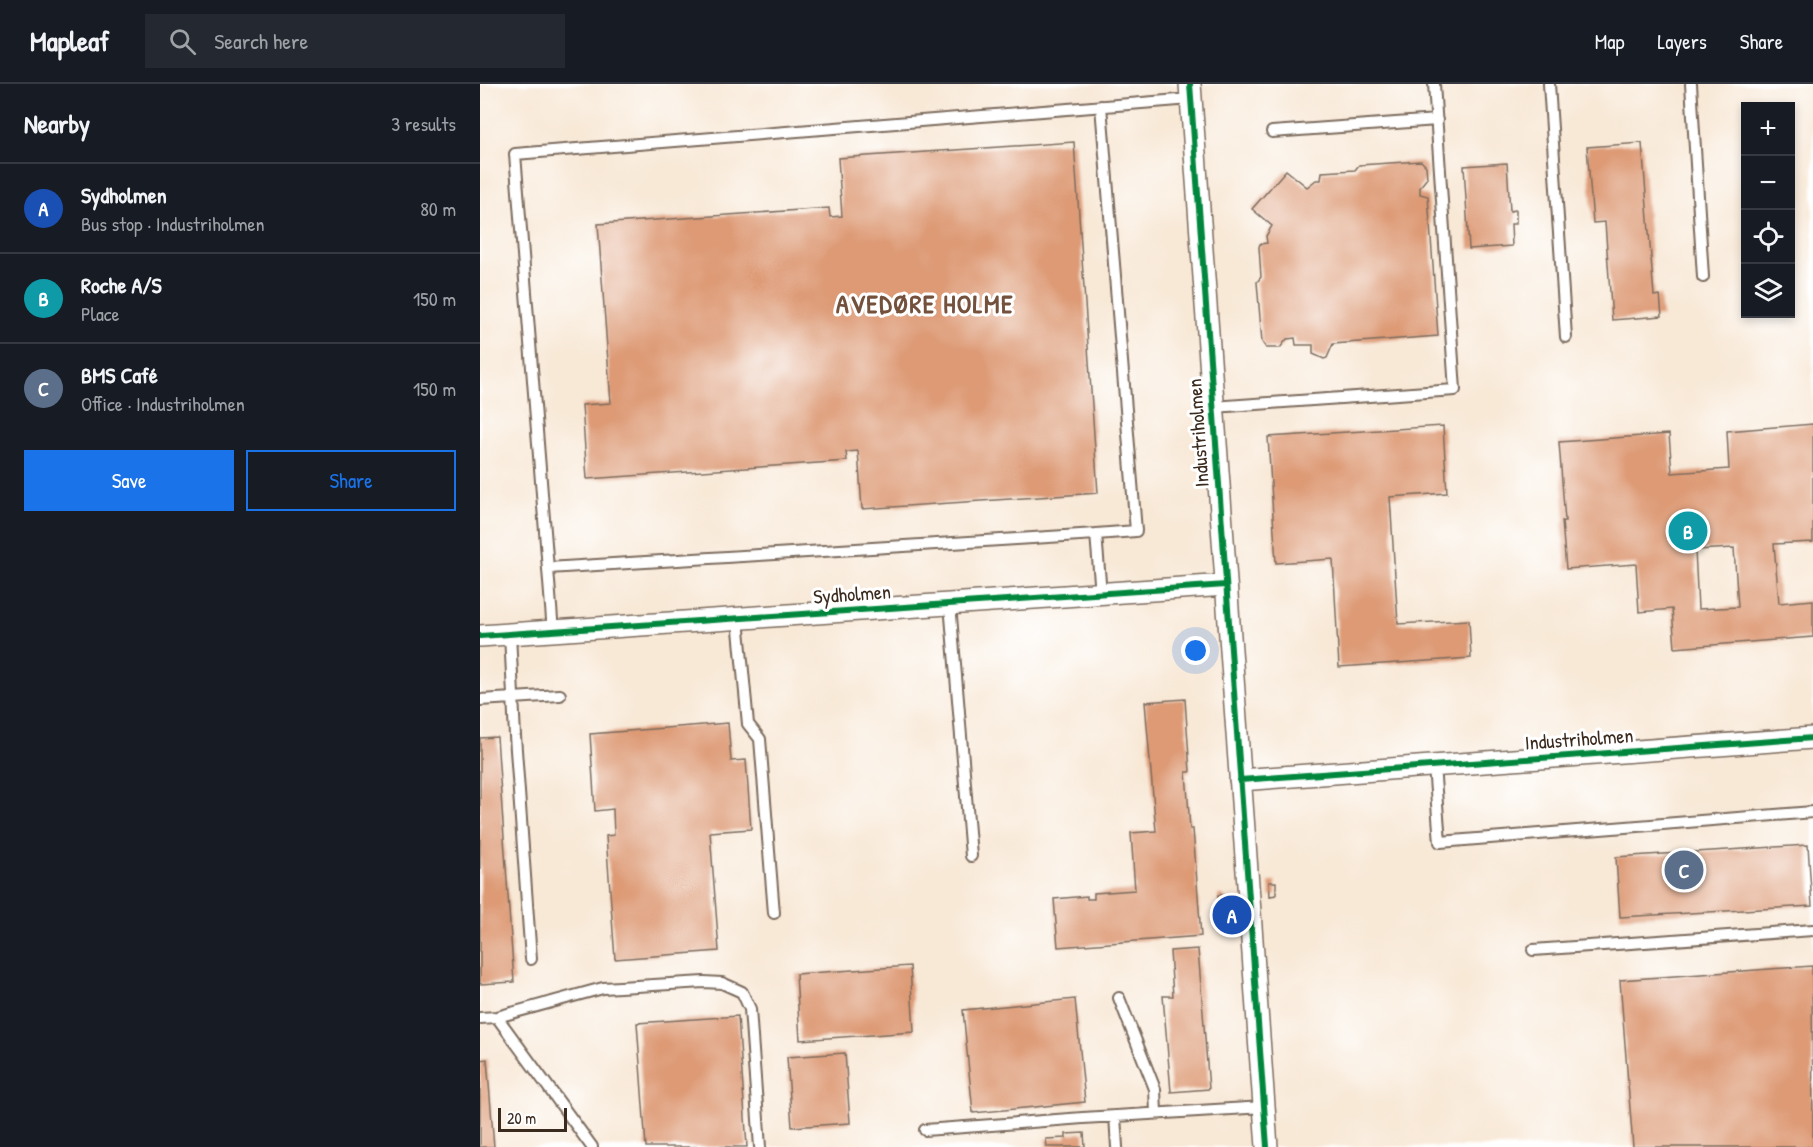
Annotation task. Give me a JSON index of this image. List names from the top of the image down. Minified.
{"streets":{"street":["Industriholmen","Sydholmen"]},"crossings":[["Industriholmen","Sydholmen"]],"districts":["AVEDØRE HOLME"],"scale_bar":"20 m","page":{"header":"Mapleaf","search":"Search here","nav":["Map","Layers","Share"],"heading":["Nearby","3 results"],"map_buttons":["+","−"],"list":[{"mark":"A","name":"Sydholmen","note":"Bus stop · Industriholmen","value":"80 m"},{"mark":"B","name":"Roche A/S","note":"Place","value":"150 m"},{"mark":"C","name":"BMS Café","note":"Office · Industriholmen","value":"150 m"}],"buttons":["Save","Share"],"pins":["B","C","A"],"scale":"20 m"}}
